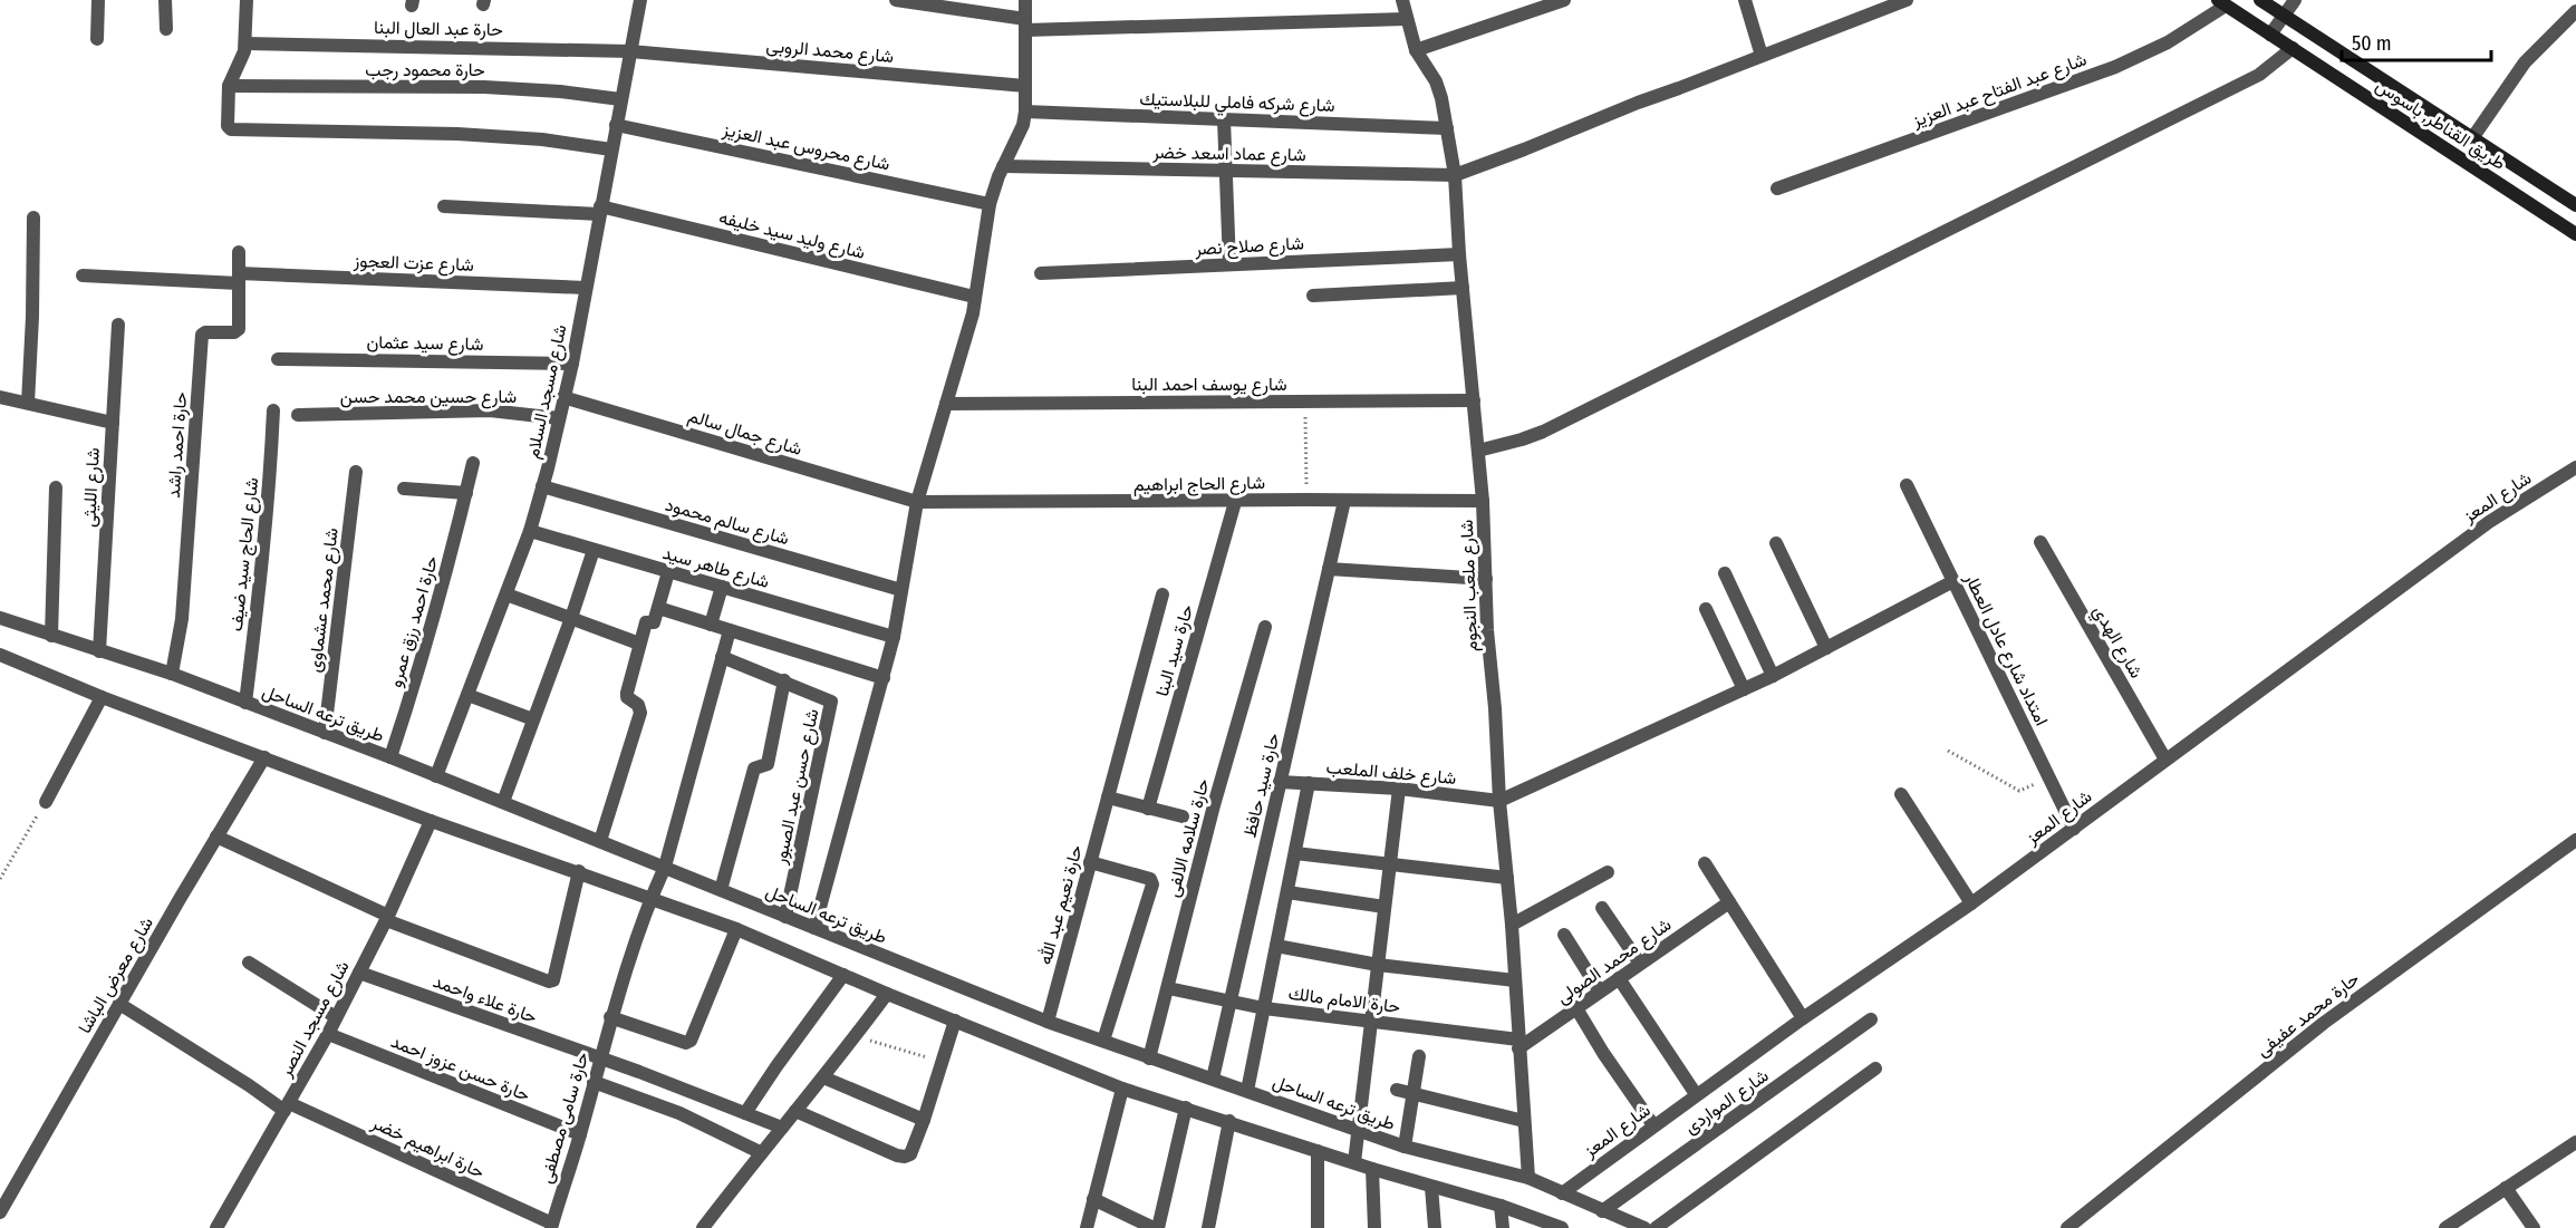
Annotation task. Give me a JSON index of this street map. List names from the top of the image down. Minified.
{"streets":{"main road":["طريق القناطر, باسوس"],"street":["حارة عبد العال البنا","شارع محمد الروبى","حارة محمود رجب","شارع عبد الفتاح عبد العزيز","شارع شركه فاملي للبلاستيك","شارع محروس عبد العزيز","شارع عماد اسعد خضر","شارع وليد سيد خليفه","شارع صلاح نصر","شارع عزت العجوز","شارع سيد عثمان","شارع يوسف احمد البنا","شارع مسجد السلام","شارع حسين محمد حسن","شارع جمال سالم","حارة احمد راشد","شارع الحاج ابراهيم","شارع الليثى","شارع المعز","شارع سالم محمود","شارع الحاج سيد ضيف","شارع طاهر سيد","شارع ملعب النجوم","شارع محمد عشماوى","حارة احمد رزق عمرو","شارع الهدي","امتداد شارع عادل العطار","حارة سيد البنا","طريق ترعه الساحل","شارع خلف الملعب","حارة سيد حافظ","شارع حسن عبد الصبور","حارة سلامه الالفى","حارة نعيم عبد الله","شارع محمد الصولى","شارع معرض الباشا","حارة علاء واحمد","حارة الامام مالك","حارة محمد عفيفى","شارع مسجد النصر","حارة حسن عزوز احمد","شارع المواردى","حارة سامى مصطفى","حارة ابراهيم خضر"]},"crossings":[["حارة عبد العال البنا","شارع محمد الروبى"],["حارة عبد العال البنا","شارع مسجد السلام"],["شارع محمد الروبى","شارع مسجد السلام"],["حارة محمود رجب","شارع مسجد السلام"],["شارع عبد الفتاح عبد العزيز","طريق القناطر, باسوس"],["شارع شركه فاملي للبلاستيك","شارع ملعب النجوم"],["شارع محروس عبد العزيز","شارع مسجد السلام"],["شارع عماد اسعد خضر","شارع ملعب النجوم"],["شارع وليد سيد خليفه","شارع مسجد السلام"],["شارع صلاح نصر","شارع ملعب النجوم"],["شارع عزت العجوز","شارع مسجد السلام"],["شارع عزت العجوز","حارة احمد راشد"],["شارع سيد عثمان","شارع مسجد السلام"],["شارع يوسف احمد البنا","شارع ملعب النجوم"],["شارع مسجد السلام","شارع حسين محمد حسن"],["شارع مسجد السلام","شارع جمال سالم"],["شارع مسجد السلام","شارع سالم محمود"],["شارع مسجد السلام","شارع طاهر سيد"],["شارع مسجد السلام","طريق ترعه الساحل"],["شارع جمال سالم","شارع الحاج ابراهيم"],["حارة احمد راشد","طريق ترعه الساحل"],["شارع الحاج ابراهيم","شارع ملعب النجوم"],["شارع الحاج ابراهيم","حارة سيد البنا"],["شارع الحاج ابراهيم","حارة سيد حافظ"],["شارع الليثى","طريق ترعه الساحل"],["شارع المعز","شارع الهدي"],["شارع المعز","امتداد شارع عادل العطار"],["شارع المعز","طريق ترعه الساحل"],["شارع الحاج سيد ضيف","طريق ترعه الساحل"],["شارع ملعب النجوم","طريق ترعه الساحل"],["شارع ملعب النجوم","شارع خلف الملعب"],["شارع ملعب النجوم","شارع محمد الصولى"],["شارع ملعب النجوم","حارة الامام مالك"],["شارع محمد عشماوى","طريق ترعه الساحل"],["حارة احمد رزق عمرو","طريق ترعه الساحل"],["طريق ترعه الساحل","حارة سيد حافظ"],["طريق ترعه الساحل","شارع حسن عبد الصبور"],["طريق ترعه الساحل","حارة سلامه الالفى"],["طريق ترعه الساحل","حارة نعيم عبد الله"],["طريق ترعه الساحل","شارع المواردى"],["طريق ترعه الساحل","حارة سامى مصطفى"],["شارع خلف الملعب","حارة سيد حافظ"],["حارة سيد حافظ","حارة الامام مالك"],["شارع حسن عبد الصبور","حارة سامى مصطفى"],["حارة سلامه الالفى","حارة الامام مالك"],["شارع محمد الصولى","حارة الامام مالك"],["شارع معرض الباشا","حارة ابراهيم خضر"],["حارة علاء واحمد","شارع مسجد النصر"],["حارة علاء واحمد","حارة سامى مصطفى"],["شارع مسجد النصر","حارة حسن عزوز احمد"],["شارع مسجد النصر","حارة ابراهيم خضر"],["حارة حسن عزوز احمد","حارة سامى مصطفى"],["حارة سامى مصطفى","حارة ابراهيم خضر"]],"scale_bar":"50 m"}
